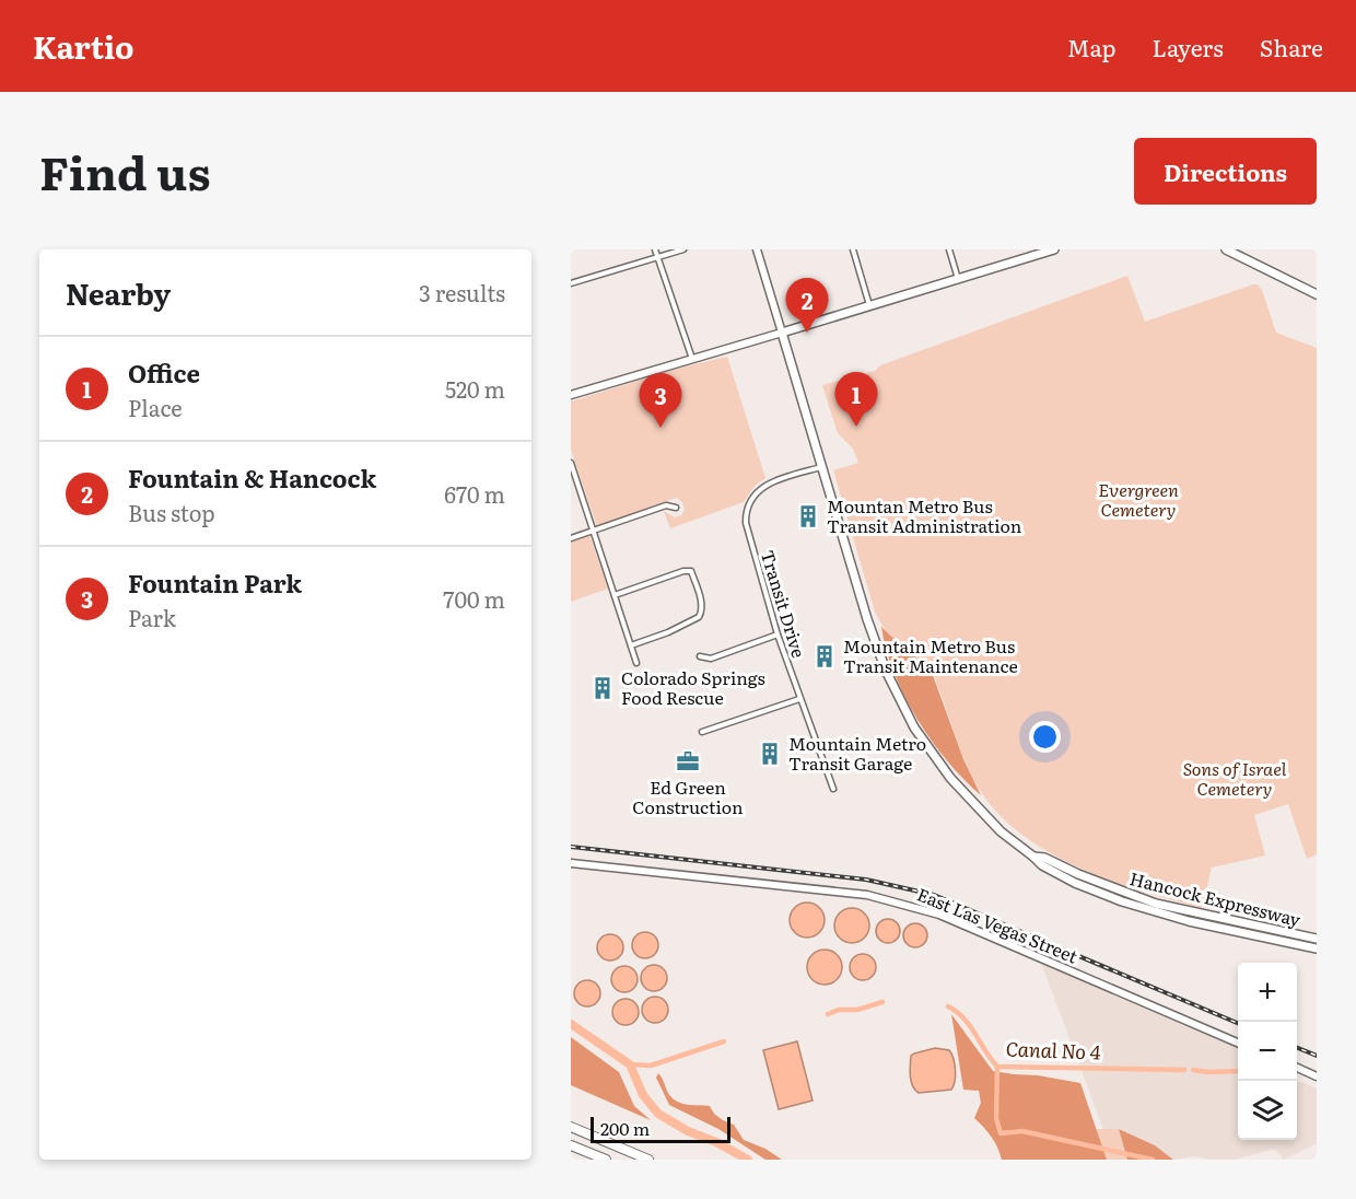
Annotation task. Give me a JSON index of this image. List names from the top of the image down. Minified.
{"streets":{"main road":["Hancock Expressway"],"street":["Transit Drive","East Las Vegas Street"]},"crossings":[["Transit Drive","Hancock Expressway"]],"water":["Canal No 4"],"parks":["Evergreen Cemetery","Sons of Israel Cemetery"],"places":{"building":["Mountan Metro Bus Transit Administration","Mountain Metro Bus Transit Maintenance","Colorado Springs Food Rescue","Mountain Metro Transit Garage"],"office":["Ed Green Construction"]},"scale_bar":"200 m","page":{"header":"Kartio","nav":["Map","Layers","Share"],"title":"Find us","buttons":"Directions","heading":["Nearby","3 results"],"pins":["2","1","3"],"list":[{"mark":"1","name":"Office","note":"Place","value":"520 m"},{"mark":"2","name":"Fountain & Hancock","note":"Bus stop","value":"670 m"},{"mark":"3","name":"Fountain Park","note":"Park","value":"700 m"}],"map_buttons":["+","−"],"scale":"200 m"}}
